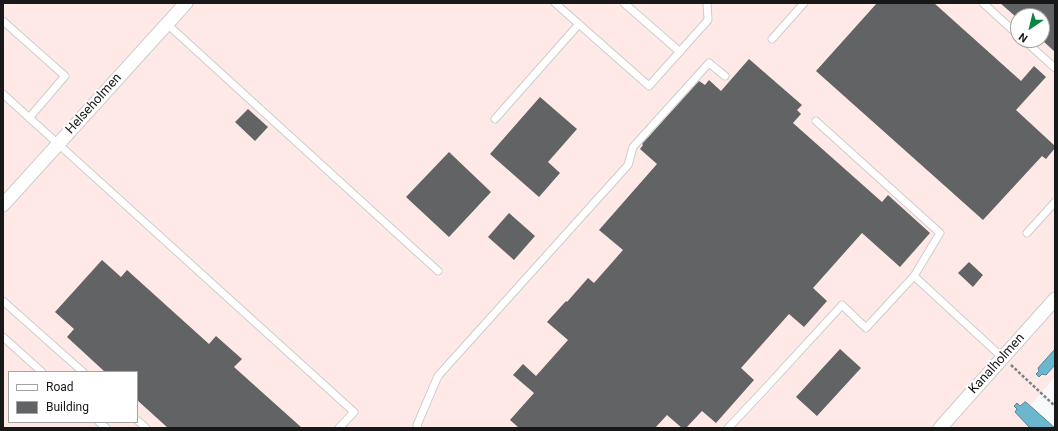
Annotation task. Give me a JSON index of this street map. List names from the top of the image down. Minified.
{"streets":{"street":["Helseholmen","Kanalholmen"]},"legend":["Road","Building"],"north":"bottom left"}
